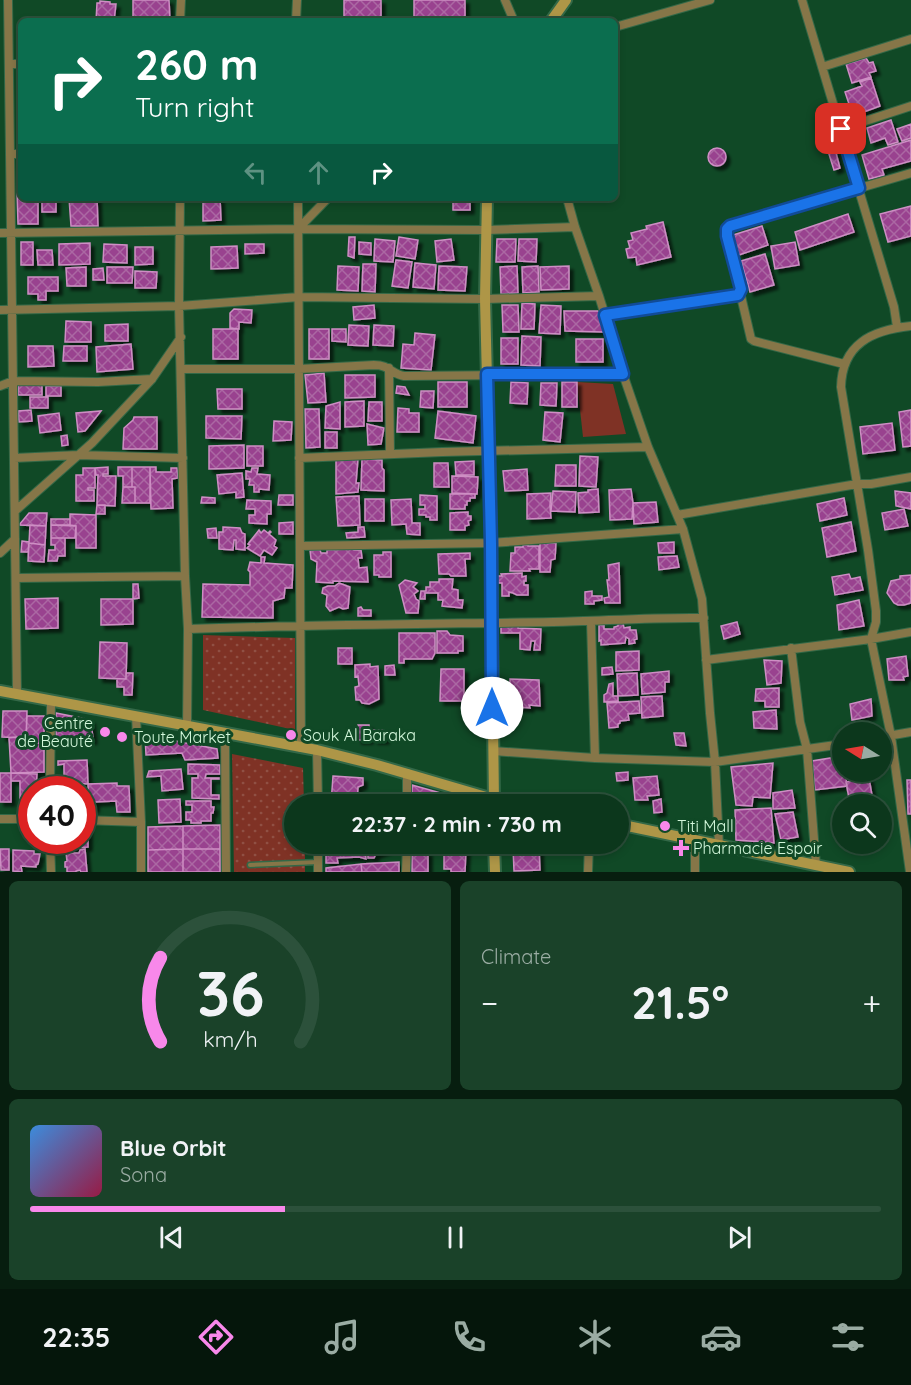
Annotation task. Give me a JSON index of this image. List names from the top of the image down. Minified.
{"places":{"other":["Centre de Beauté","Souk Al Baraka","Toute Market","Titi Mall"],"health":["Pharmacie Espoir"]},"north":"left","page":{"turn":["260 m","Turn right"],"limit":"40","trip":"22:37 · 2 min · 730 m","tile":"Climate","heat":["−","21.5°","+"],"song":["Blue Orbit","Sona"],"tabs":"22:35","gauge":["36","km/h"]}}
